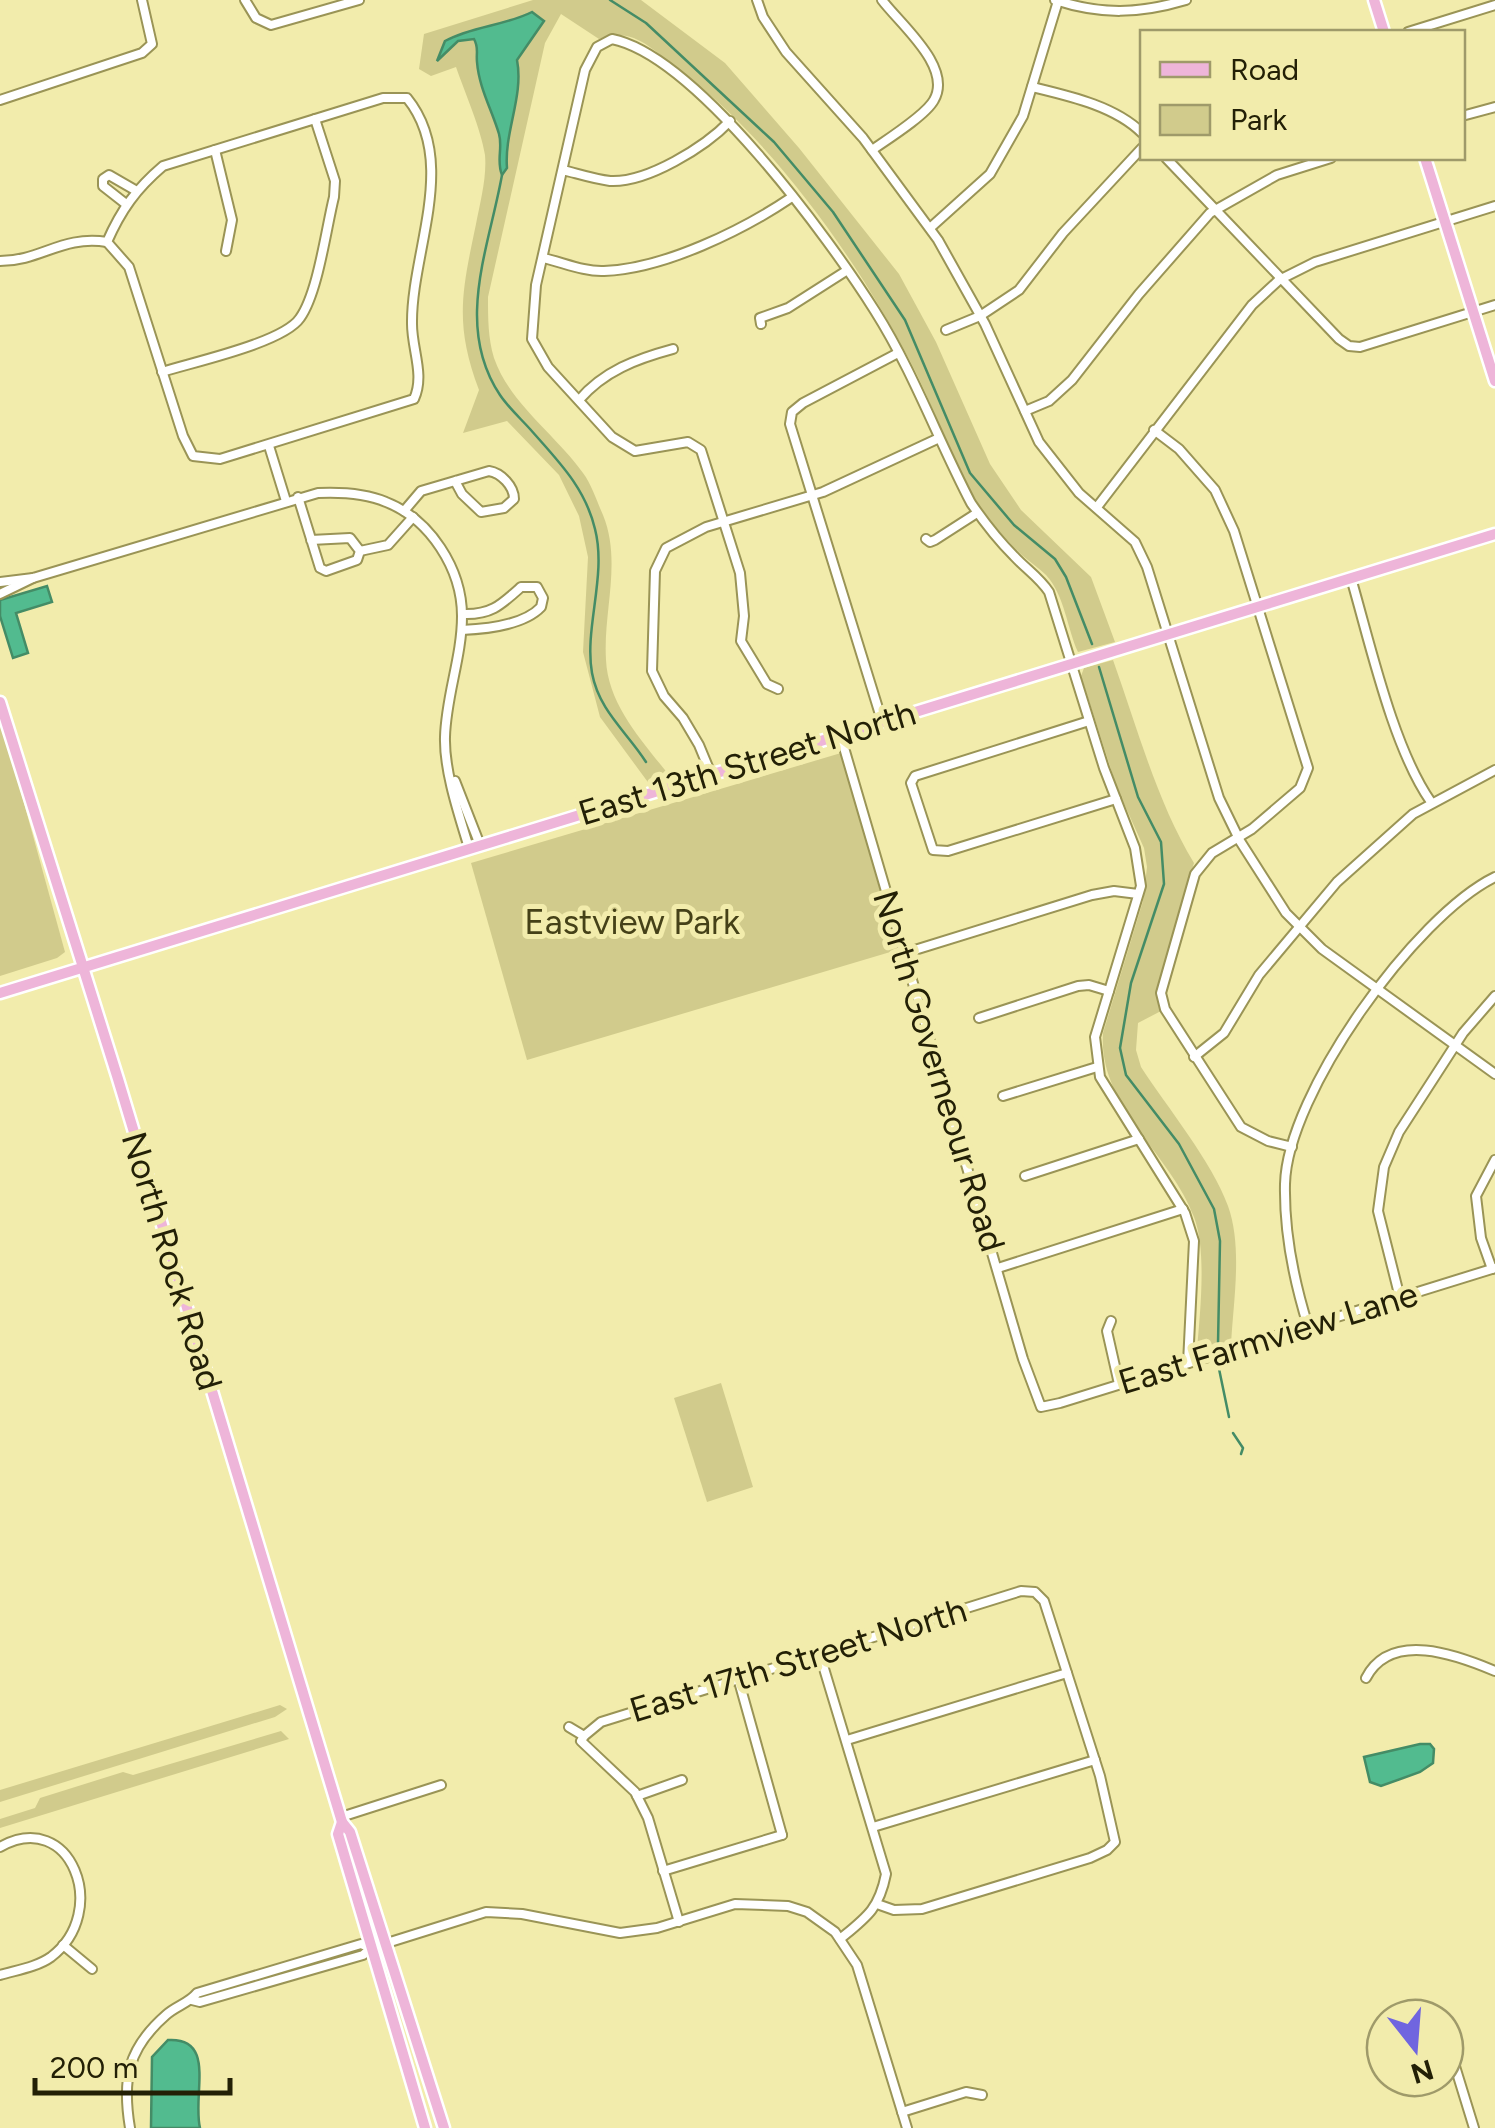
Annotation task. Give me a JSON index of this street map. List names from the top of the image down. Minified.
{"streets":{"main road":["East 13th Street North","North Rock Road"],"street":["North Governeour Road","East Farmview Lane","East 17th Street North"]},"crossings":[["East 13th Street North","North Governeour Road"],["East 13th Street North","North Rock Road"],["North Governeour Road","East Farmview Lane"]],"parks":["Eastview Park"],"legend":["Road","Park"],"scale_bar":"200 m","north":"bottom"}
